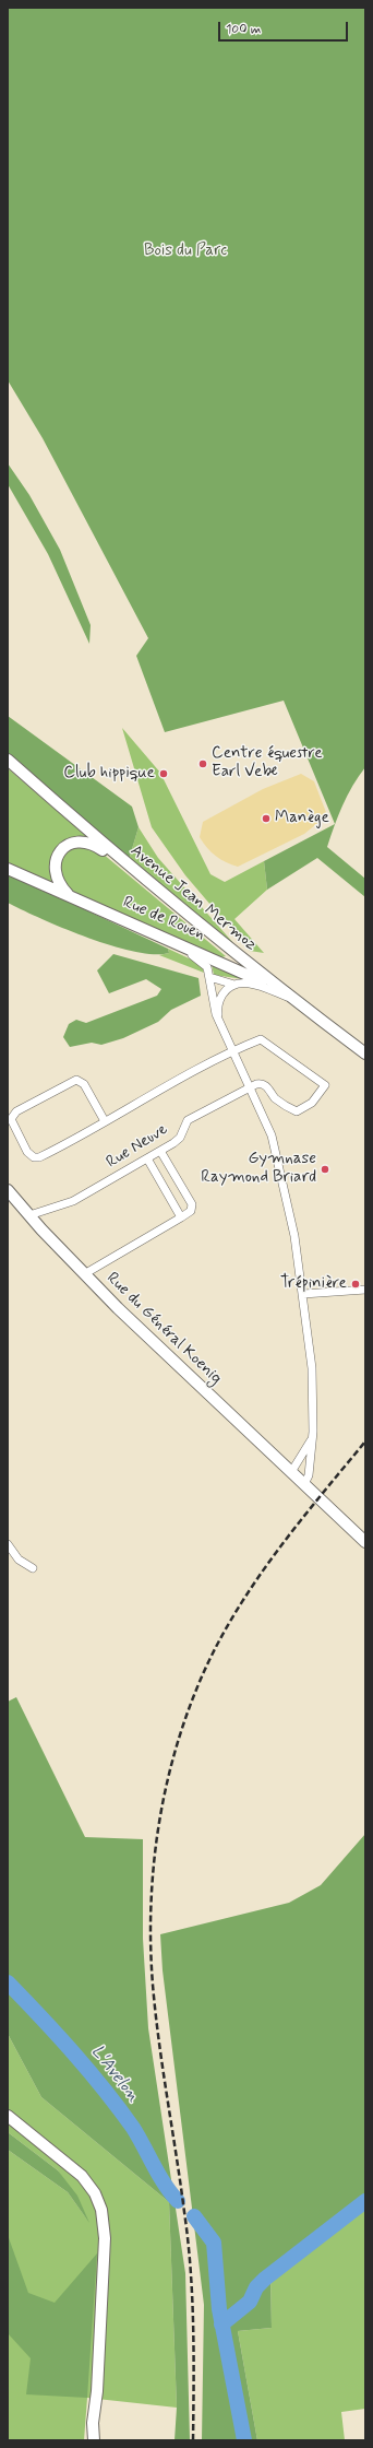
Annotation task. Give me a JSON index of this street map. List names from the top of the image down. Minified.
{"streets":{"main road":["Avenue Jean Mermoz","Rue de Rouen","Rue du Général Koenig"],"street":["Rue Neuve"]},"crossings":[["Avenue Jean Mermoz","Rue de Rouen"],["Rue Neuve","Rue du Général Koenig"]],"water":["L'Avelon"],"parks":["Bois du Parc"],"places":["Centre équestre Earl Vebe","Club hippique","Manège","Gymnase Raymond Briard","Trépinière"],"scale_bar":"100 m"}
